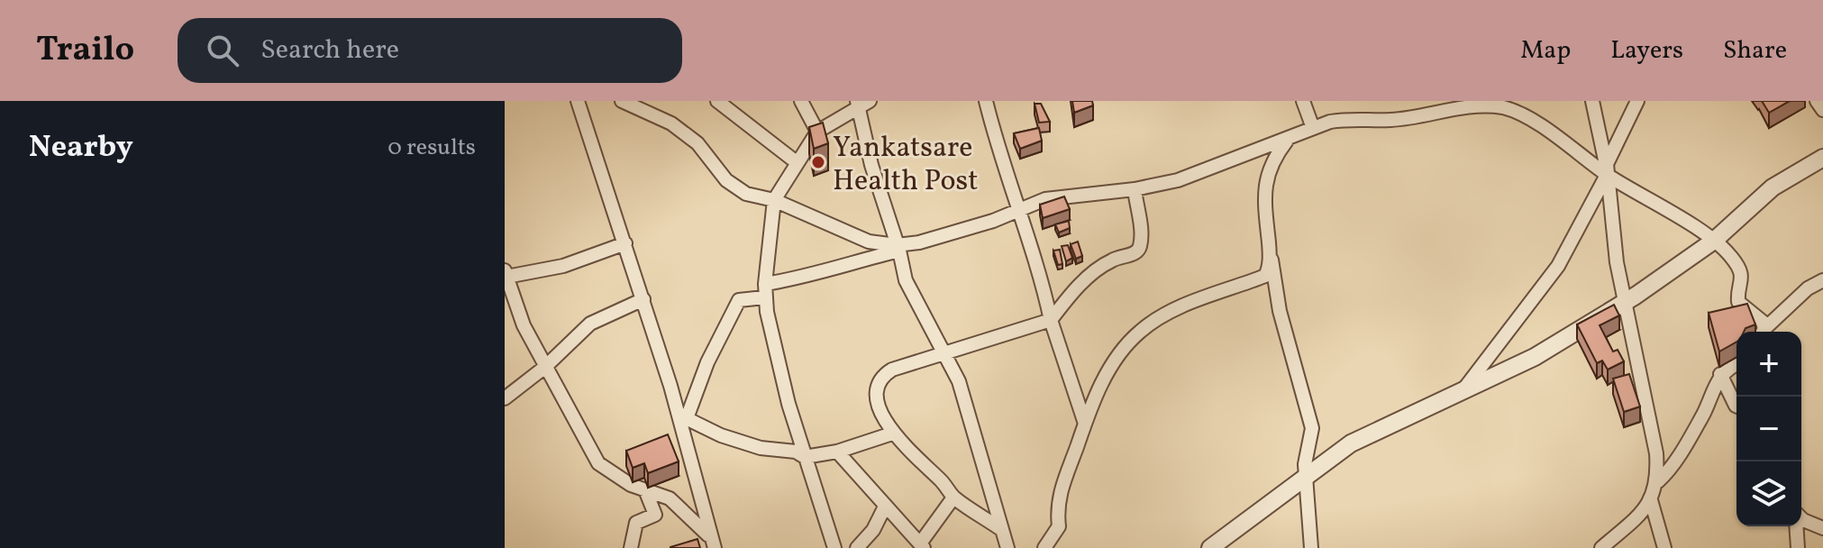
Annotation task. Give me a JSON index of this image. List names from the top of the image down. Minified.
{"places":["Yankatsare Health Post"],"page":{"header":"Trailo","search":"Search here","nav":["Map","Layers","Share"],"heading":["Nearby","0 results"],"map_buttons":["+","−"]}}
